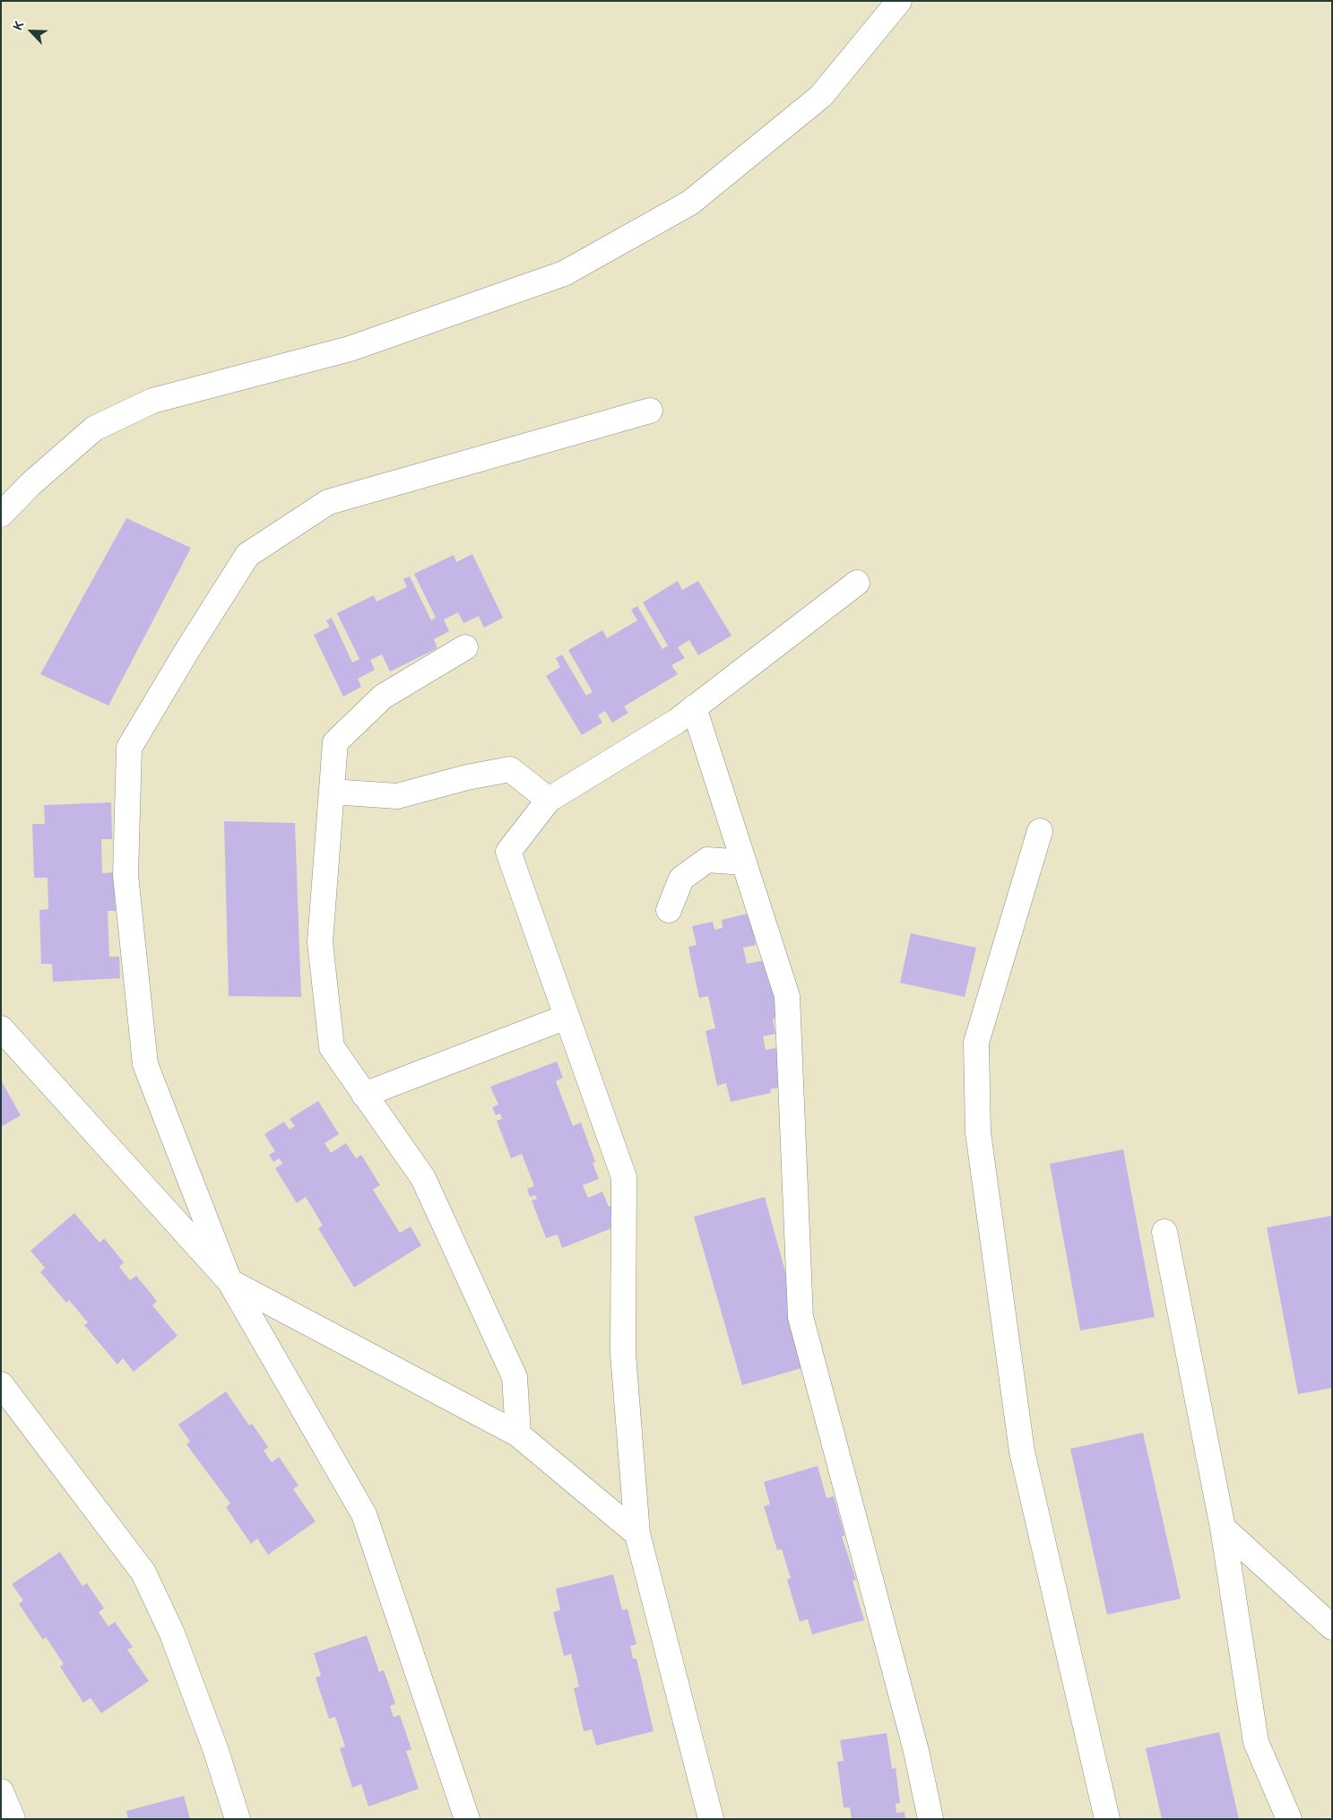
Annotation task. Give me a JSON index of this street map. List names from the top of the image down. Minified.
{"north":"top left"}
